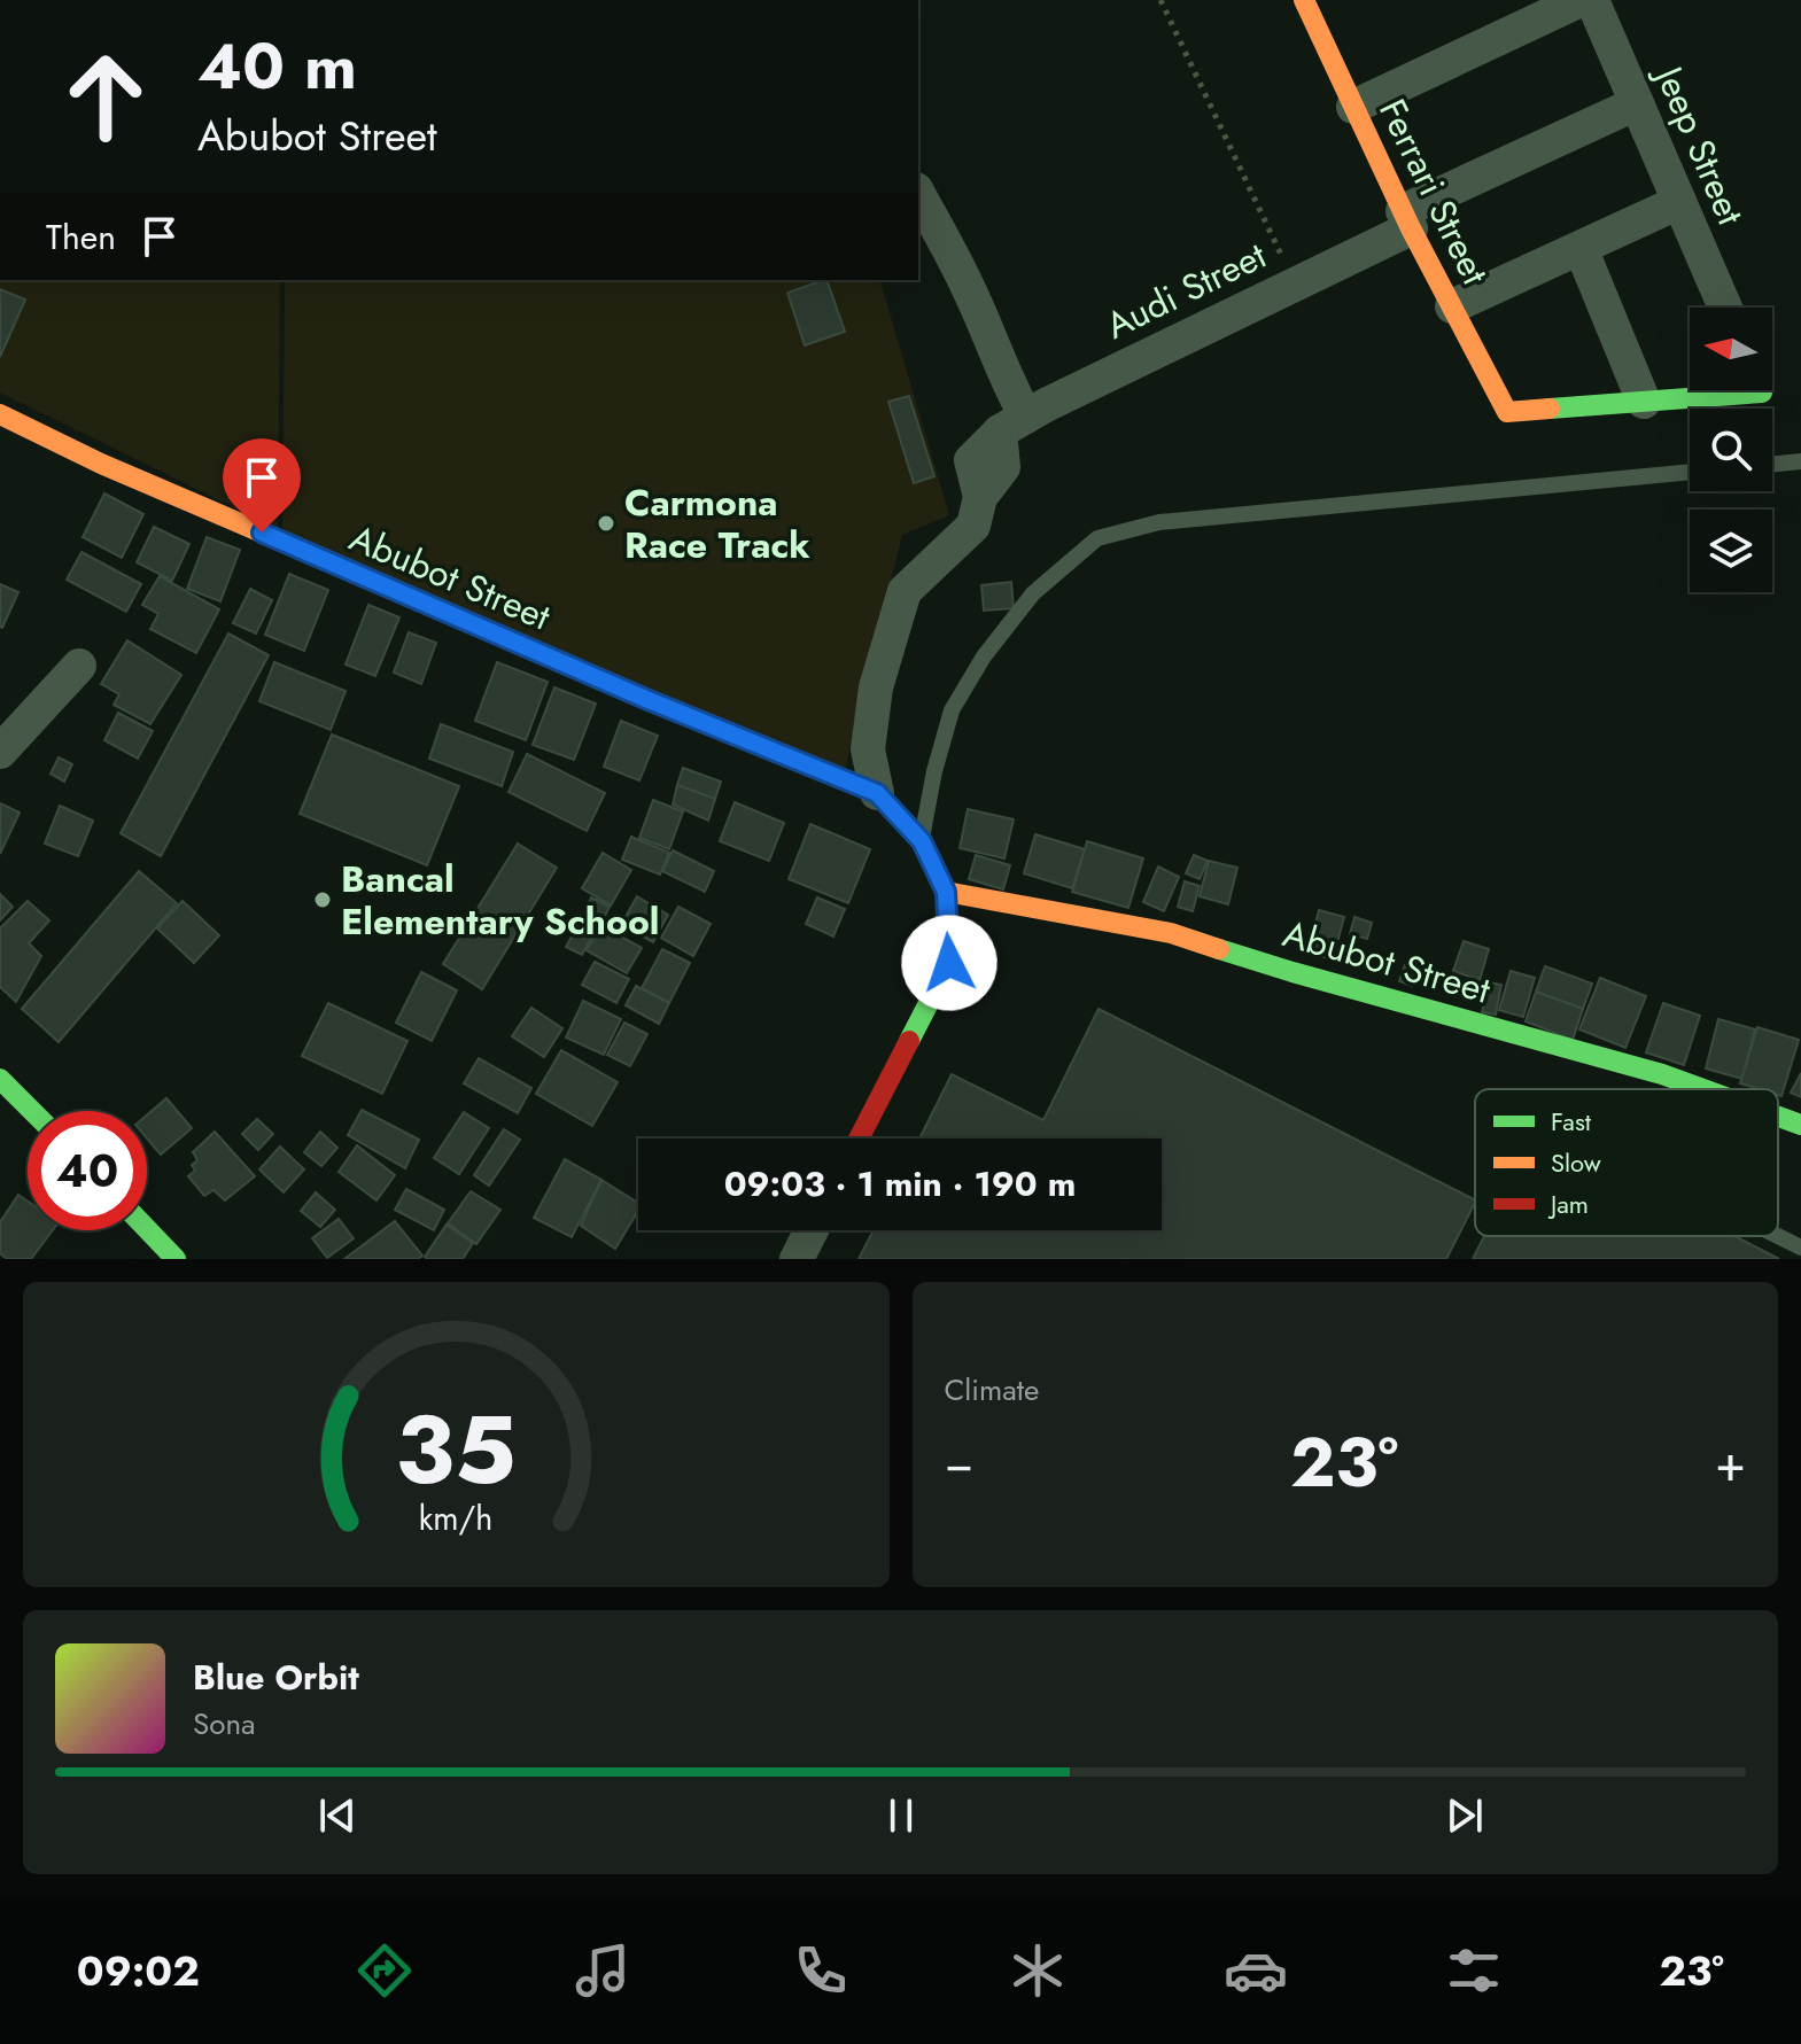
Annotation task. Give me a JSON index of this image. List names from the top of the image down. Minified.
{"streets":{"main road":["Ferrari Street","Abubot Street"],"street":["Jeep Street","Audi Street"]},"crossings":[["Jeep Street","Audi Street"],["Ferrari Street","Audi Street"],["Audi Street","Abubot Street"]],"places":["Carmona Race Track","Bancal Elementary School"],"legend":["Fast","Slow","Jam"],"north":"left","page":{"turn":["40 m","Abubot Street"],"then":"Then","limit":"40","trip":"09:03 · 1 min · 190 m","tile":"Climate","heat":["−","23°","+"],"song":["Blue Orbit","Sona"],"tabs":["09:02","23°"],"gauge":["35","km/h"]}}
